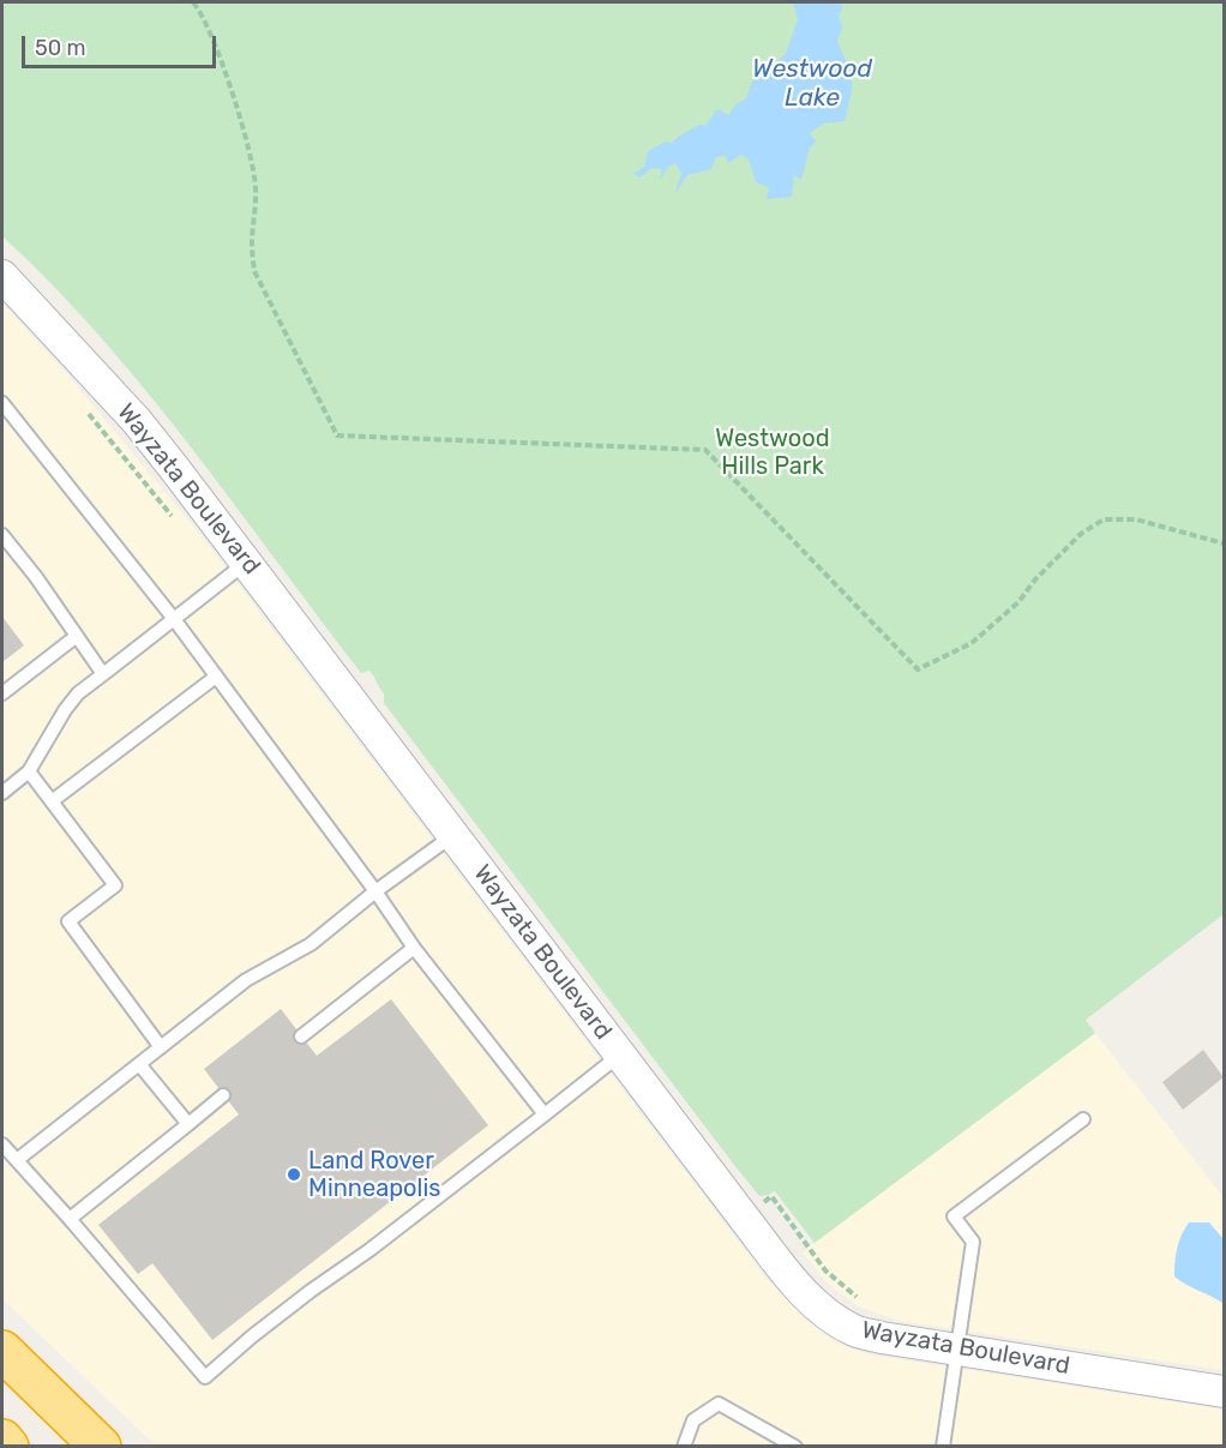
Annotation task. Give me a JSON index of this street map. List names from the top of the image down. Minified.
{"streets":{"street":["Wayzata Boulevard"]},"water":["Westwood Lake"],"parks":["Westwood Hills Park"],"places":["Land Rover Minneapolis"],"scale_bar":"50 m"}
